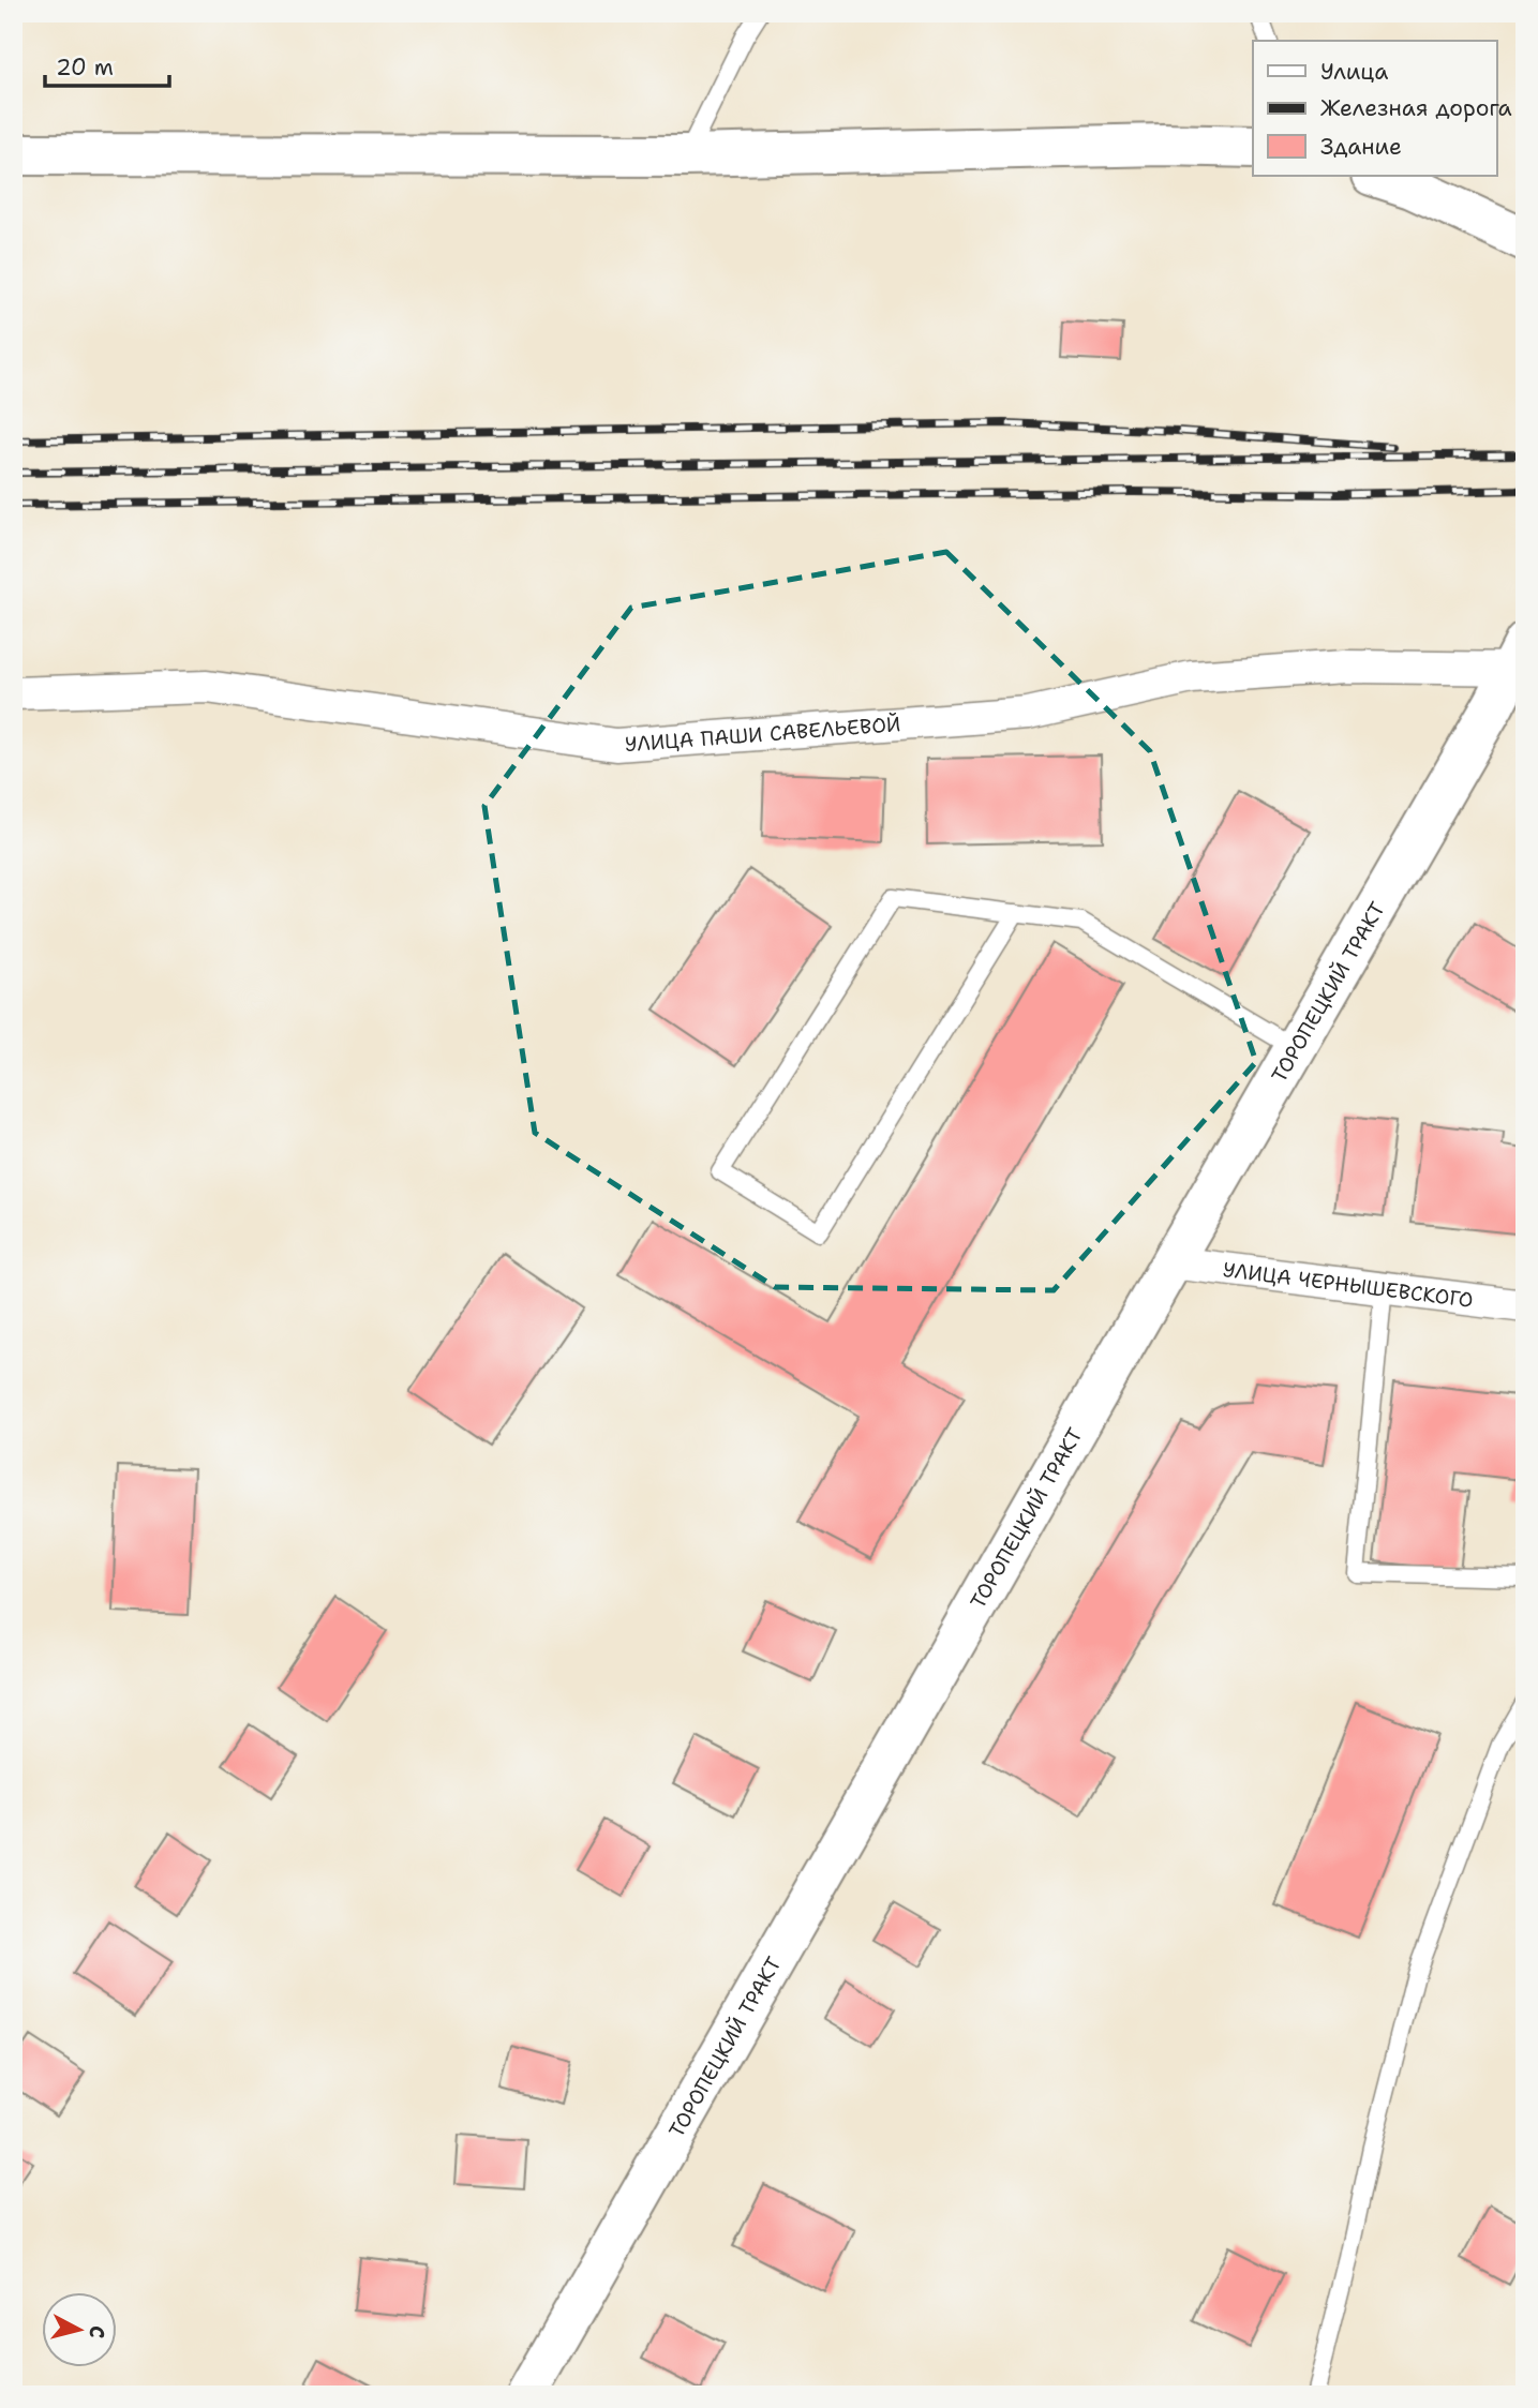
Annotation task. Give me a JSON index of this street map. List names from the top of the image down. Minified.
{"streets":{"main road":["ТОРОПЕЦКИЙ ТРАКТ"],"street":["УЛИЦА ПАШИ САВЕЛЬЕВОЙ","УЛИЦА ЧЕРНЫШЕВСКОГО"]},"crossings":[["УЛИЦА ПАШИ САВЕЛЬЕВОЙ","ТОРОПЕЦКИЙ ТРАКТ"],["ТОРОПЕЦКИЙ ТРАКТ","УЛИЦА ЧЕРНЫШЕВСКОГО"]],"legend":["Улица","Железная дорога","Здание"],"scale_bar":"20 m","north":"right"}
